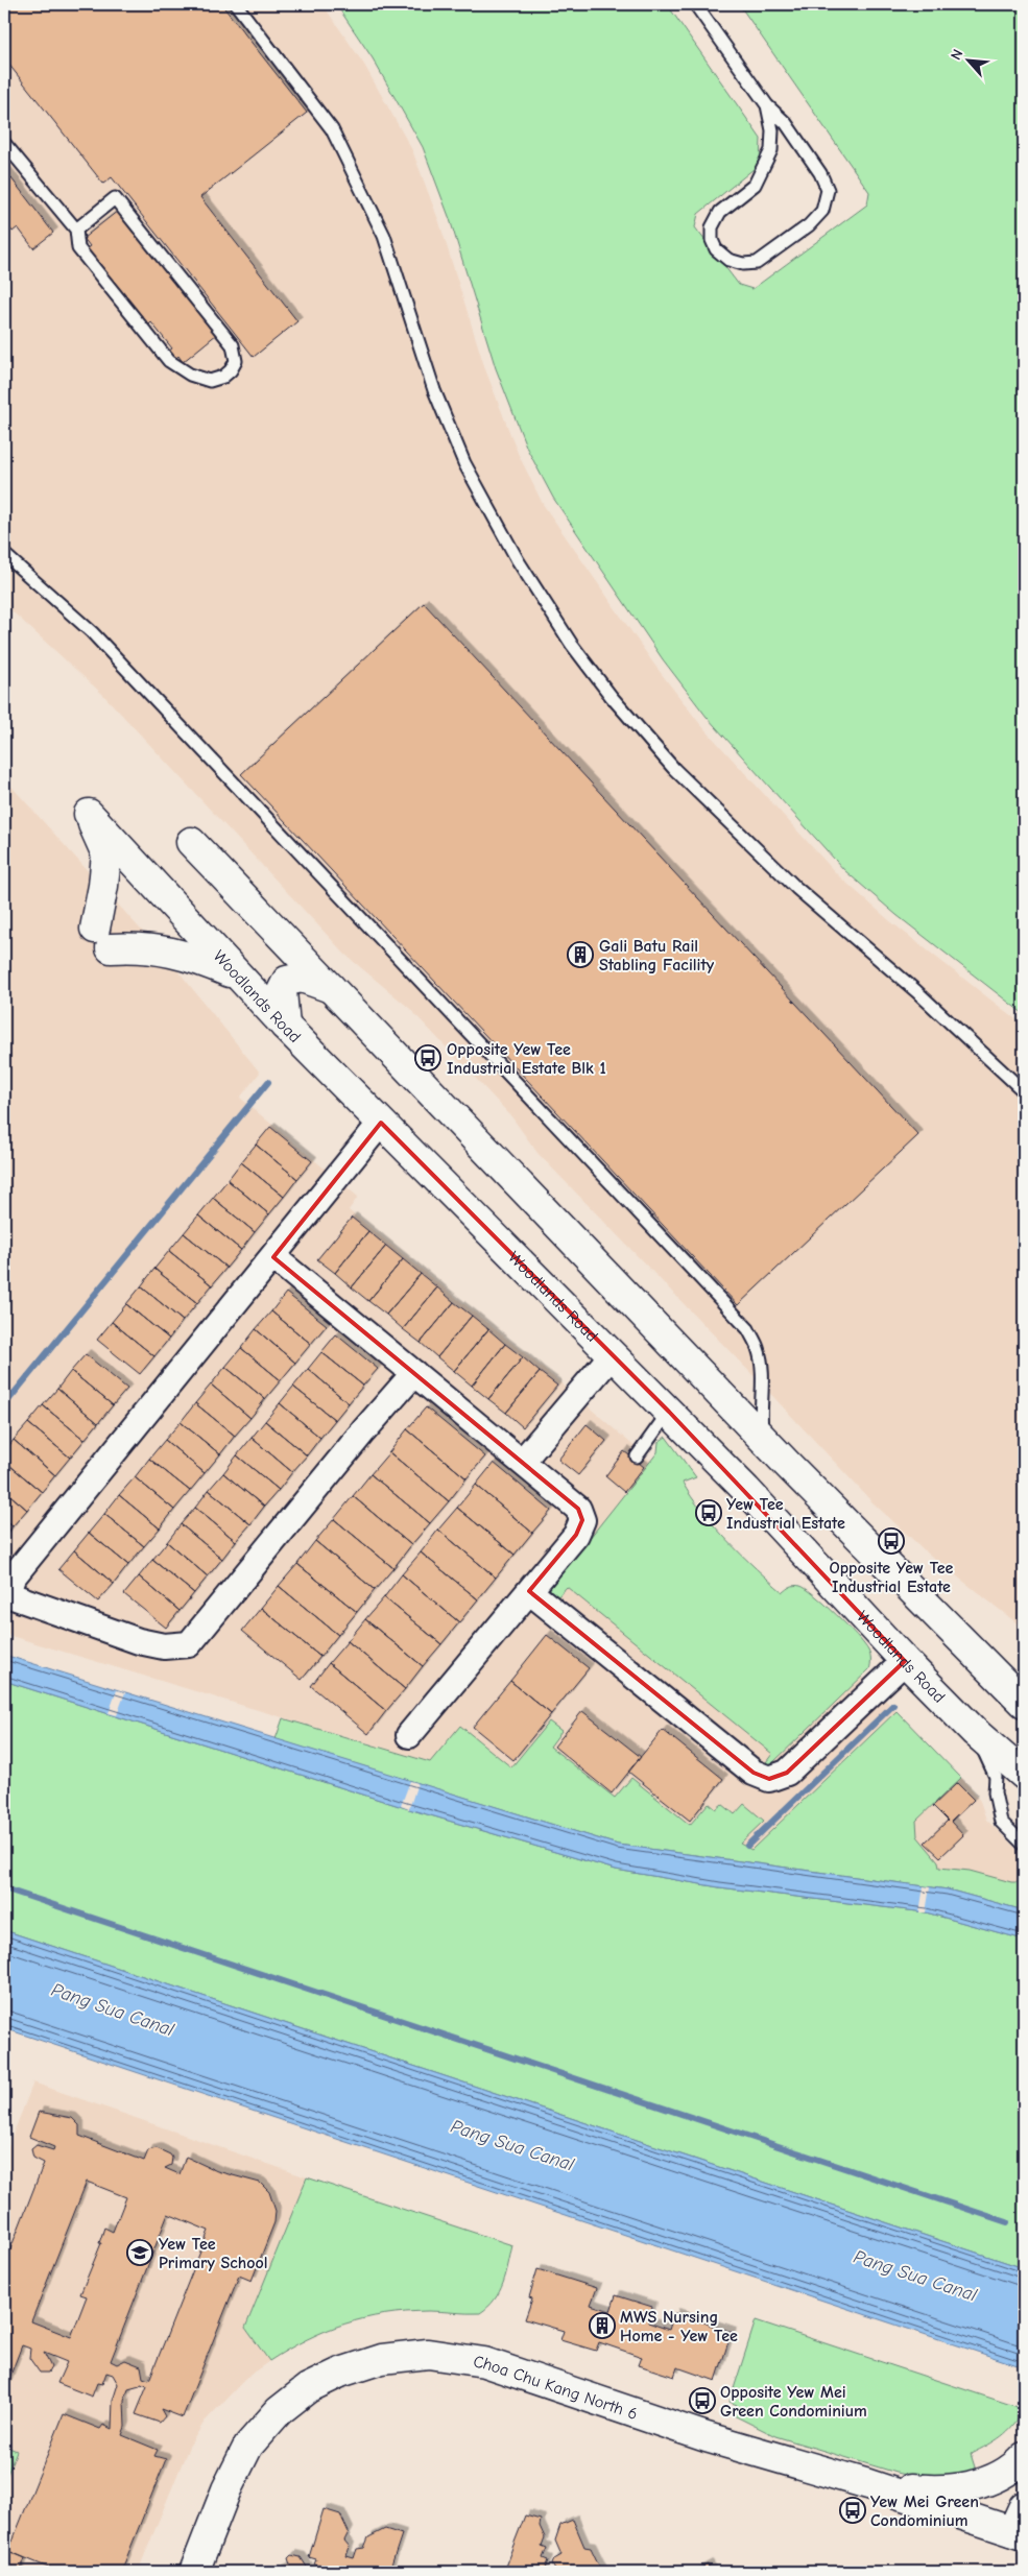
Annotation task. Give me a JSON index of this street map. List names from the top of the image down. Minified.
{"streets":{"main road":["Woodlands Road","Choa Chu Kang North 6"]},"water":["Pang Sua Canal"],"places":{"building":["Gali Batu Rail Stabling Facility","MWS Nursing Home - Yew Tee"],"bus stop":["Opposite Yew Tee Industrial Estate Blk 1","Yew Tee Industrial Estate","Opposite Yew Tee Industrial Estate","Opposite Yew Mei Green Condominium","Yew Mei Green Condominium"],"school or university":["Yew Tee Primary School"]},"north":"top left"}
